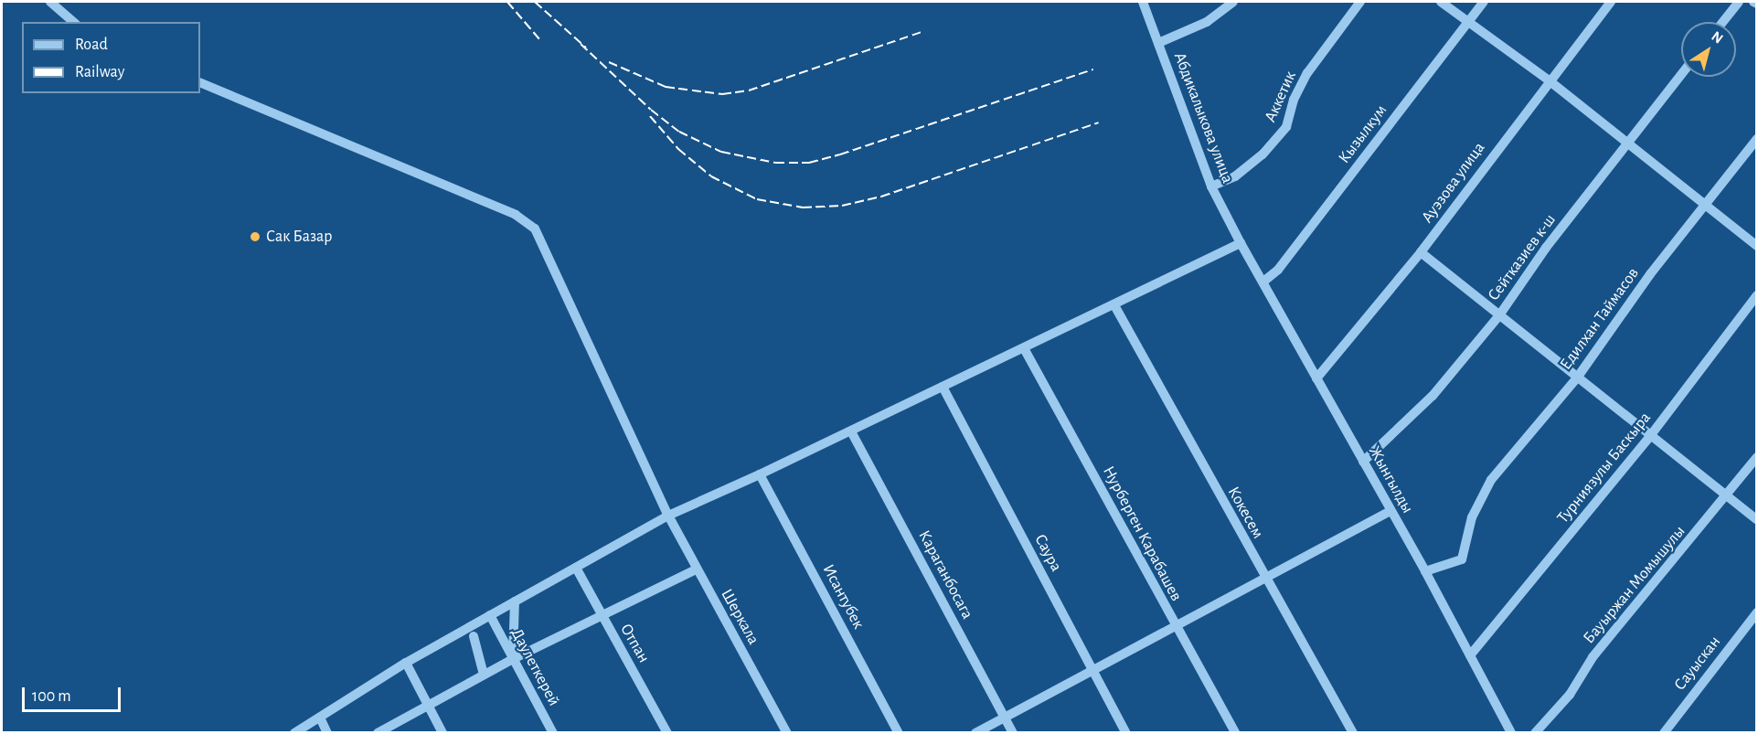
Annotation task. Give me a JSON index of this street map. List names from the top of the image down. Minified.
{"streets":{"street":["Аккетик","Абдикалыкова улица","Кызылкум","Ауэзова улица","Сейтказиев к-ш","Едилхан Таймасов","Турниязулы Баскыра","Жынгылды","Кокесем","Нурберген Карабашев","Саура","Караганбосага","Бауыржан Момышулы","Исантубек","Шеркала","Отпан","Сауыскан","Даулеткерей"]},"crossings":[["Аккетик","Абдикалыкова улица"],["Абдикалыкова улица","Жынгылды"],["Кызылкум","Жынгылды"],["Ауэзова улица","Жынгылды"],["Сейтказиев к-ш","Жынгылды"],["Едилхан Таймасов","Жынгылды"],["Турниязулы Баскыра","Жынгылды"]],"places":["Сак Базар"],"legend":["Road","Railway"],"scale_bar":"100 m","north":"top right"}
